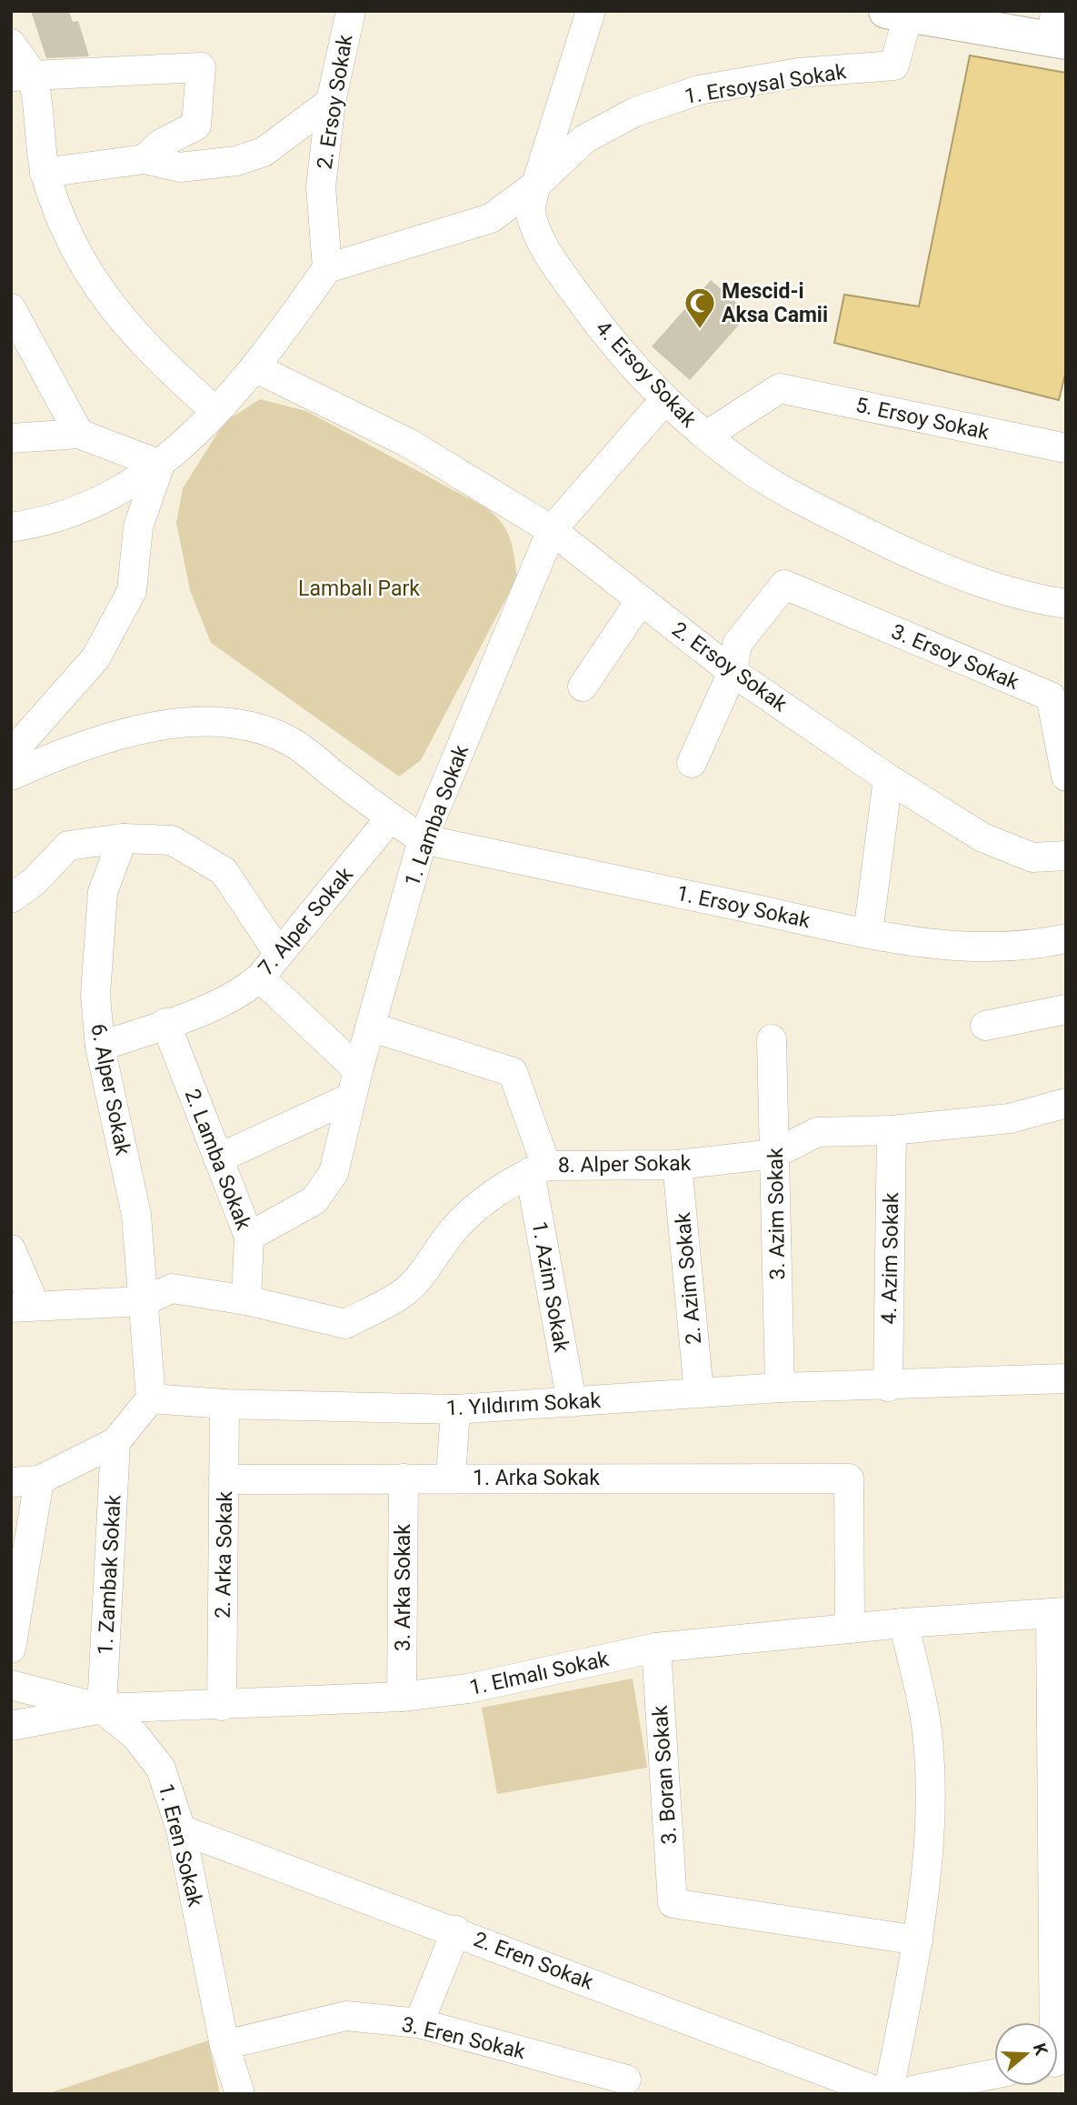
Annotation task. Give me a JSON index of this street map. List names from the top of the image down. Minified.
{"streets":{"street":["1. Ersoysal Sokak","2. Ersoy Sokak","4. Ersoy Sokak","5. Ersoy Sokak","3. Ersoy Sokak","1. Lamba Sokak","1. Ersoy Sokak","7. Alper Sokak","6. Alper Sokak","2. Lamba Sokak","8. Alper Sokak","3. Azim Sokak","4. Azim Sokak","2. Azim Sokak","1. Azim Sokak","1. Yıldırım Sokak","1. Arka Sokak","2. Arka Sokak","1. Zambak Sokak","3. Arka Sokak","1. Elmalı Sokak","3. Boran Sokak","1. Eren Sokak","2. Eren Sokak","3. Eren Sokak"]},"crossings":[["1. Ersoysal Sokak","4. Ersoy Sokak"],["2. Ersoy Sokak","3. Ersoy Sokak"],["2. Ersoy Sokak","1. Lamba Sokak"],["4. Ersoy Sokak","5. Ersoy Sokak"],["4. Ersoy Sokak","1. Lamba Sokak"],["1. Lamba Sokak","1. Ersoy Sokak"],["1. Lamba Sokak","2. Lamba Sokak"],["1. Lamba Sokak","1. Azim Sokak"],["7. Alper Sokak","6. Alper Sokak"],["7. Alper Sokak","2. Lamba Sokak"],["6. Alper Sokak","8. Alper Sokak"],["6. Alper Sokak","1. Yıldırım Sokak"],["2. Lamba Sokak","8. Alper Sokak"],["8. Alper Sokak","3. Azim Sokak"],["8. Alper Sokak","4. Azim Sokak"],["8. Alper Sokak","2. Azim Sokak"],["8. Alper Sokak","1. Azim Sokak"],["3. Azim Sokak","1. Yıldırım Sokak"],["4. Azim Sokak","1. Yıldırım Sokak"],["2. Azim Sokak","1. Yıldırım Sokak"],["1. Azim Sokak","1. Yıldırım Sokak"],["1. Yıldırım Sokak","2. Arka Sokak"],["1. Arka Sokak","2. Arka Sokak"],["1. Arka Sokak","3. Arka Sokak"],["1. Arka Sokak","1. Elmalı Sokak"],["2. Arka Sokak","1. Elmalı Sokak"],["1. Zambak Sokak","1. Elmalı Sokak"],["1. Zambak Sokak","1. Eren Sokak"],["3. Arka Sokak","1. Elmalı Sokak"],["1. Elmalı Sokak","3. Boran Sokak"],["1. Elmalı Sokak","1. Eren Sokak"],["1. Eren Sokak","2. Eren Sokak"],["1. Eren Sokak","3. Eren Sokak"]],"parks":["Lambalı Park"],"places":{"mosque":["Mescid-i Aksa Camii"]},"north":"right"}
